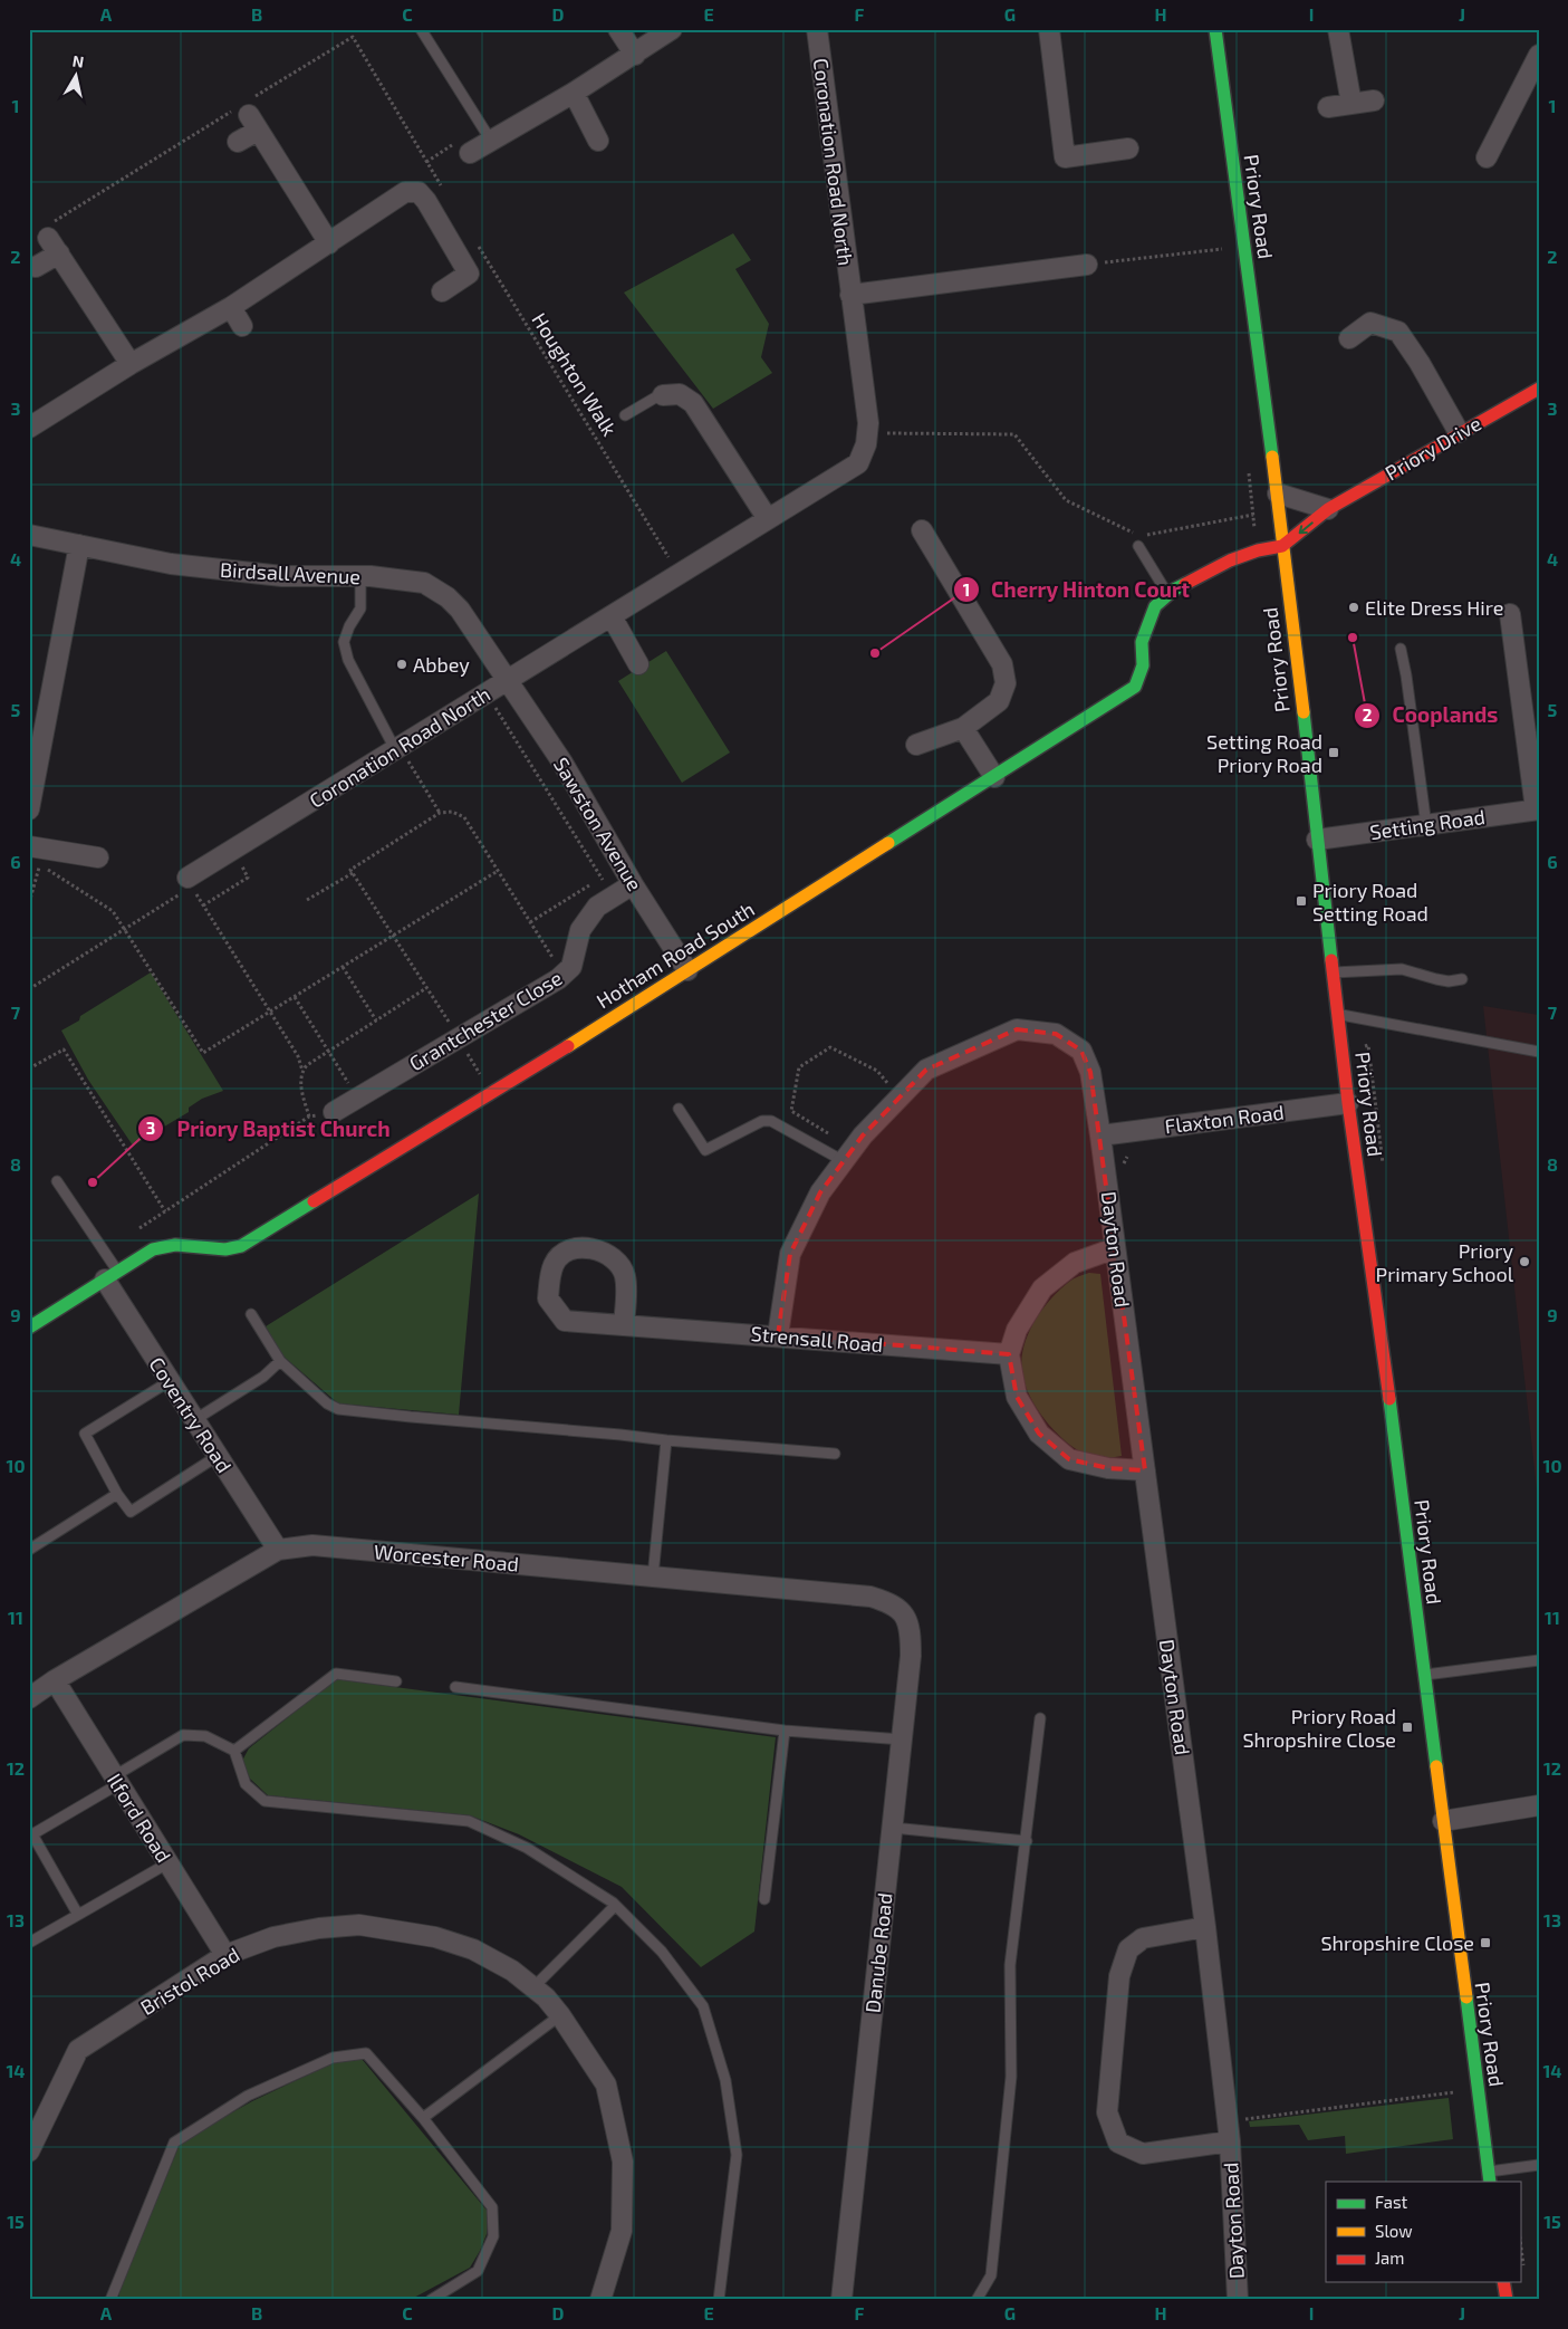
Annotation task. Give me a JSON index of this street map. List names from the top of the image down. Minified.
{"streets":{"street":["Coronation Road North","Priory Road","Priory Drive","Birdsall Avenue","Sawston Avenue","Setting Road","Hotham Road South","Grantchester Close","Flaxton Road","Dayton Road","Strensall Road","Coventry Road","Worcester Road","Ilford Road","Danube Road","Bristol Road"],"path":["Houghton Walk"]},"crossings":[["Coronation Road North","Houghton Walk"],["Coronation Road North","Birdsall Avenue"],["Coronation Road North","Sawston Avenue"],["Priory Road","Priory Drive"],["Priory Road","Setting Road"],["Priory Road","Hotham Road South"],["Priory Road","Flaxton Road"],["Priory Drive","Hotham Road South"],["Birdsall Avenue","Sawston Avenue"],["Sawston Avenue","Hotham Road South"],["Sawston Avenue","Grantchester Close"],["Hotham Road South","Coventry Road"],["Flaxton Road","Dayton Road"],["Dayton Road","Strensall Road"],["Coventry Road","Worcester Road"],["Worcester Road","Ilford Road"],["Worcester Road","Danube Road"],["Ilford Road","Bristol Road"]],"places":{"other":["Elite Dress Hire","Cooplands","Cherry Hinton Court","Abbey","Priory Baptist Church","Priory Primary School"],"transit":["Setting Road Priory Road","Priory Road Setting Road","Priory Road Shropshire Close","Shropshire Close"]},"legend":["Fast","Slow","Jam"],"north":"top","grid":{"columns":["A","B","C","D","E","F","G","H","I","J"],"rows":["1","2","3","4","5","6","7","8","9","10","11","12","13","14","15"]}}
